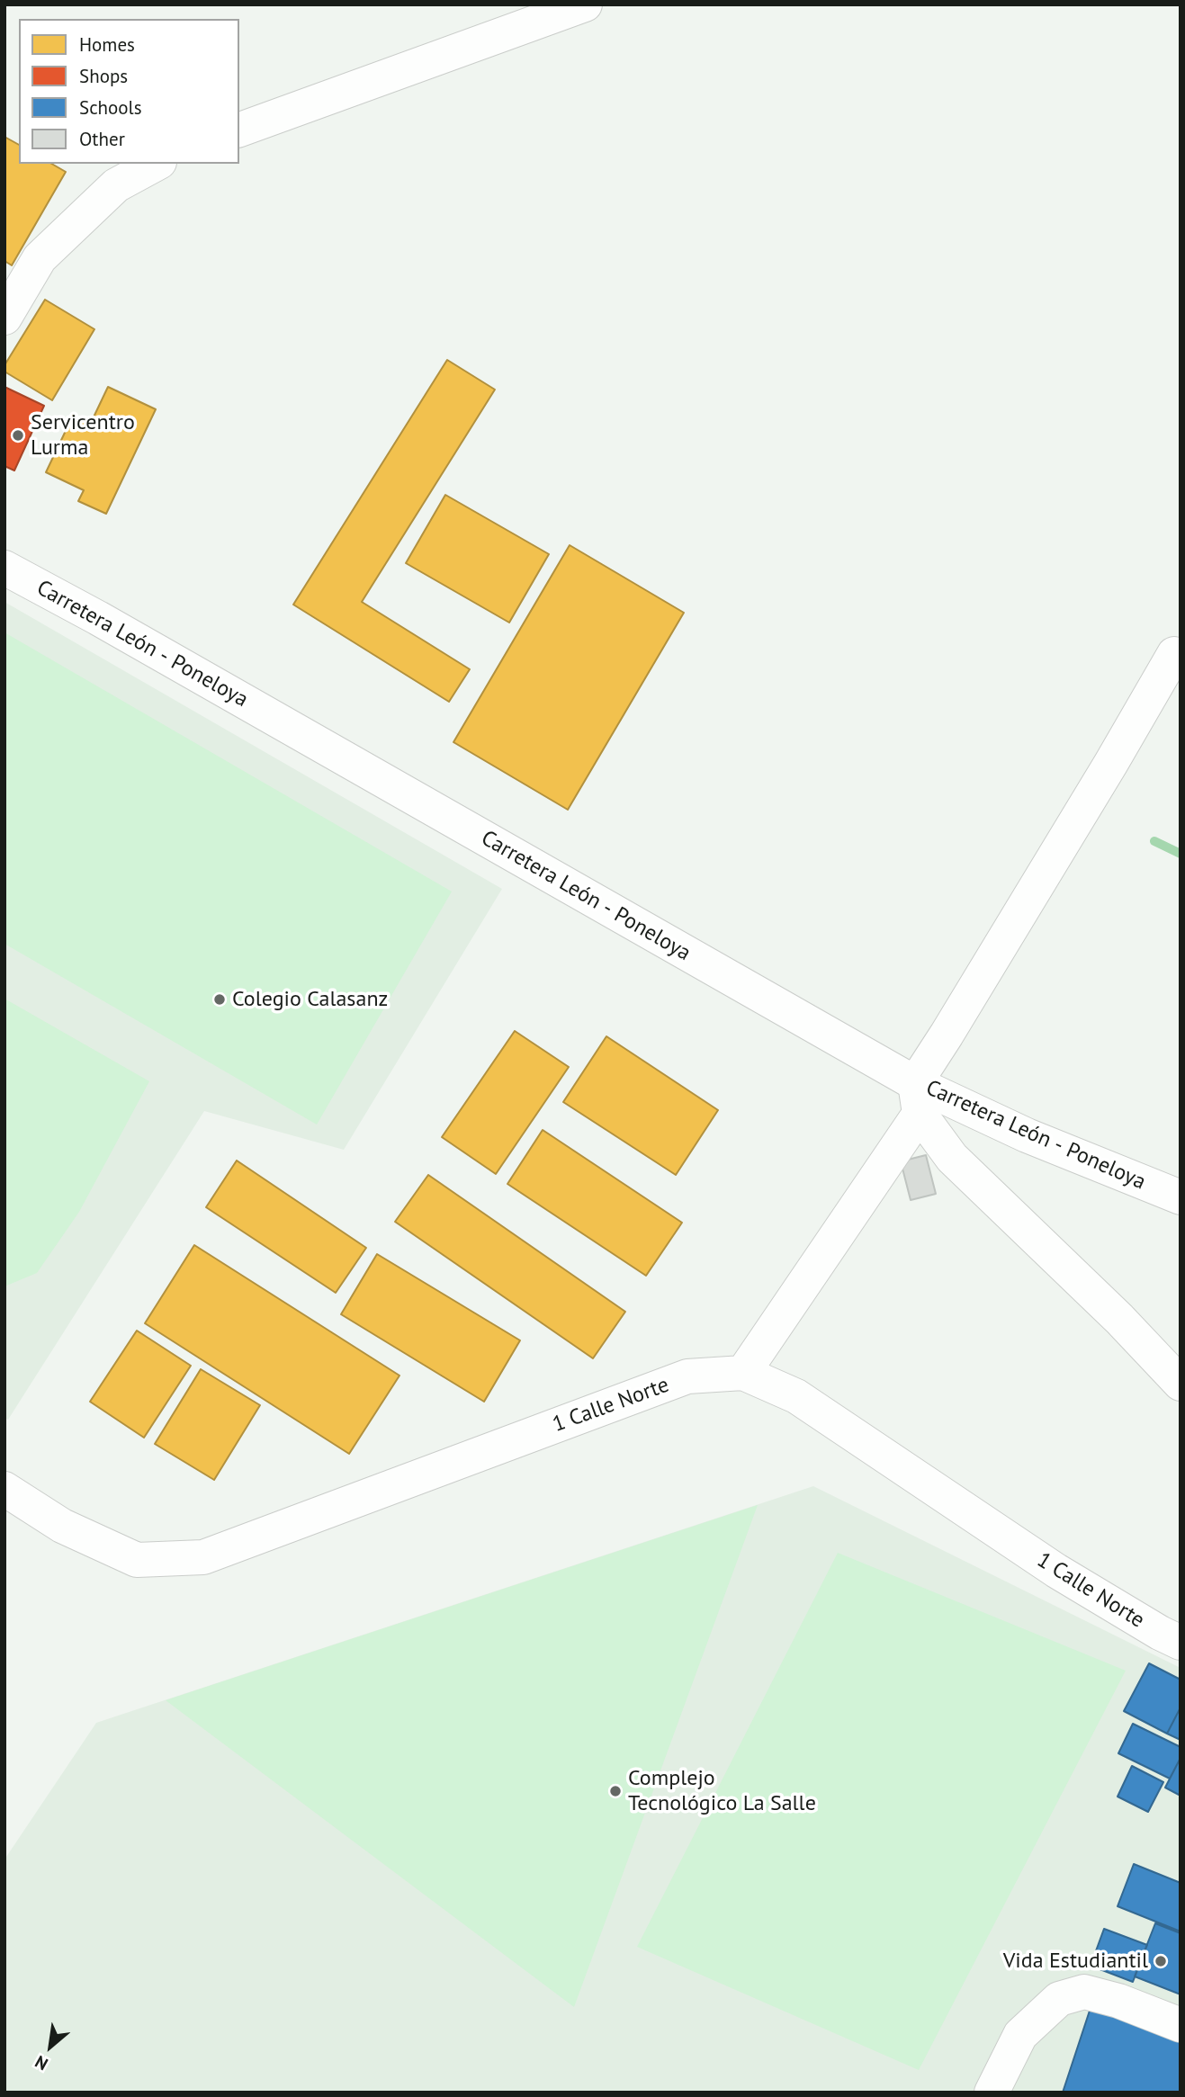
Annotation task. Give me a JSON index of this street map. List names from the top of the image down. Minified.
{"streets":{"street":["Carretera León - Poneloya","1 Calle Norte"]},"places":["Servicentro Lurma","Colegio Calasanz","Complejo Tecnológico La Salle","Vida Estudiantil"],"legend":["Homes","Shops","Schools","Other"],"north":"bottom left"}
